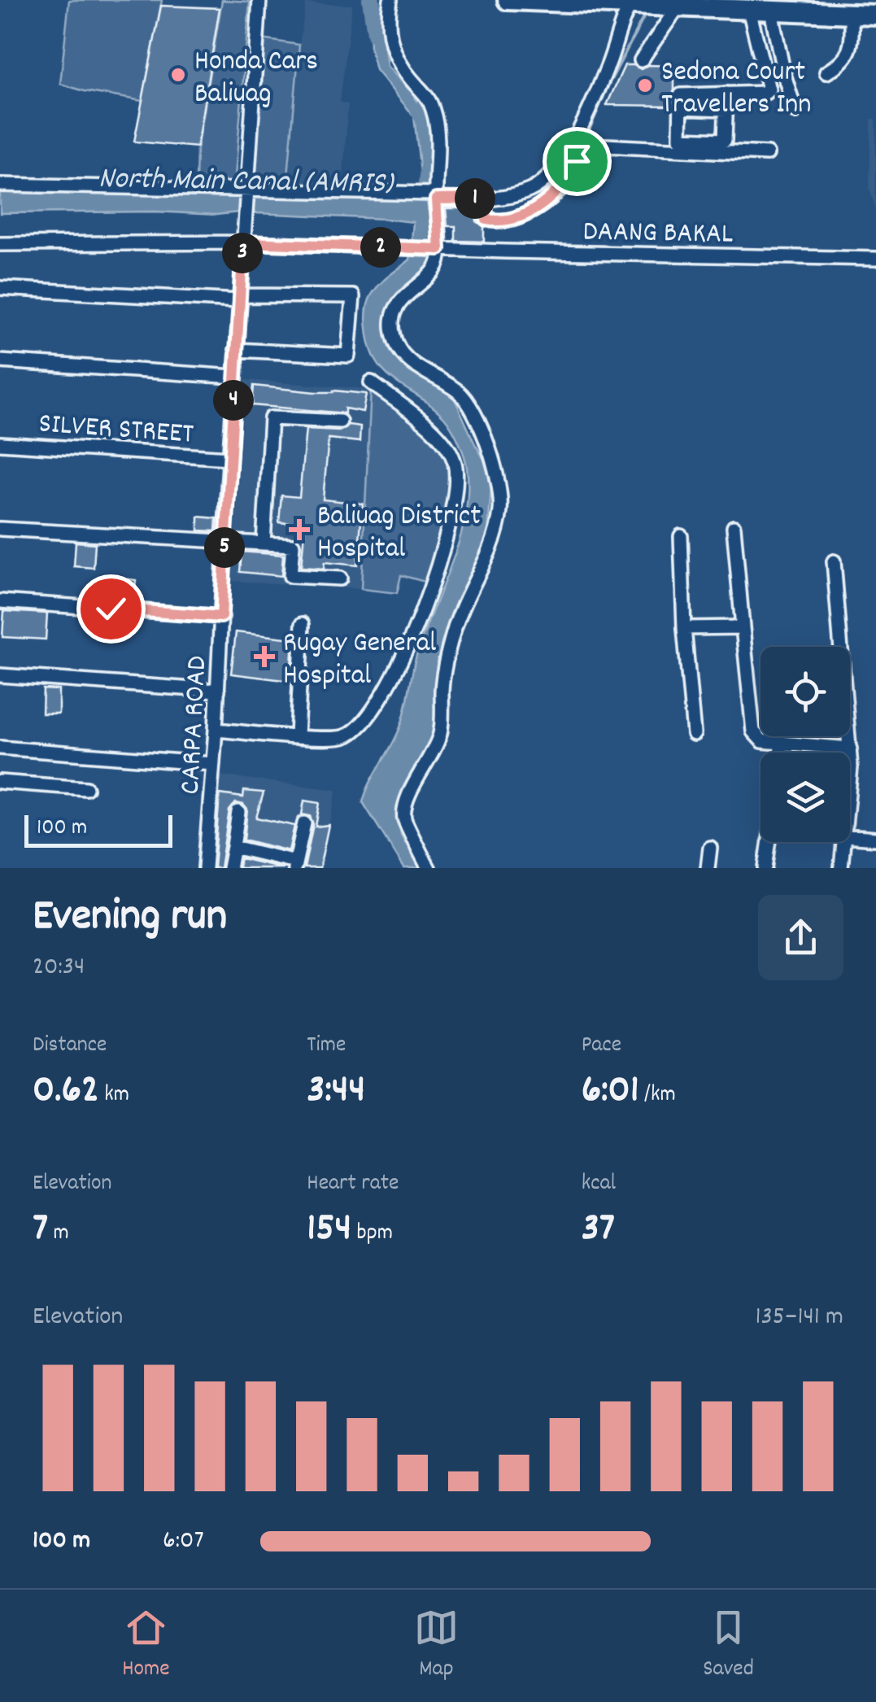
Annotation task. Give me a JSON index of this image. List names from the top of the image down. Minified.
{"streets":{"street":["DAANG BAKAL","SILVER STREET","CARPA ROAD"]},"crossings":[["DAANG BAKAL","CARPA ROAD"],["SILVER STREET","CARPA ROAD"]],"water":["North Main Canal (AMRIS)"],"places":{"other":["Honda Cars Baliuag","Sedona Court Travellers Inn"],"health":["Baliuag District Hospital","Rugay General Hospital"]},"scale_bar":"100 m","page":{"pins":["1","2","3","4","5"],"scale":"100 m","heading":["Evening run","20:34"],"stats":[["Distance","0.62 km"],["Time","3:44"],["Pace","6:01 /km"],["Elevation","7 m"],["Heart rate","154 bpm"],["kcal","37"]],"chart":["Elevation","135–141 m"],"list":[{"name":"100 m","note":"6:07"}],"tabs":["Home","Map","Saved"]}}
